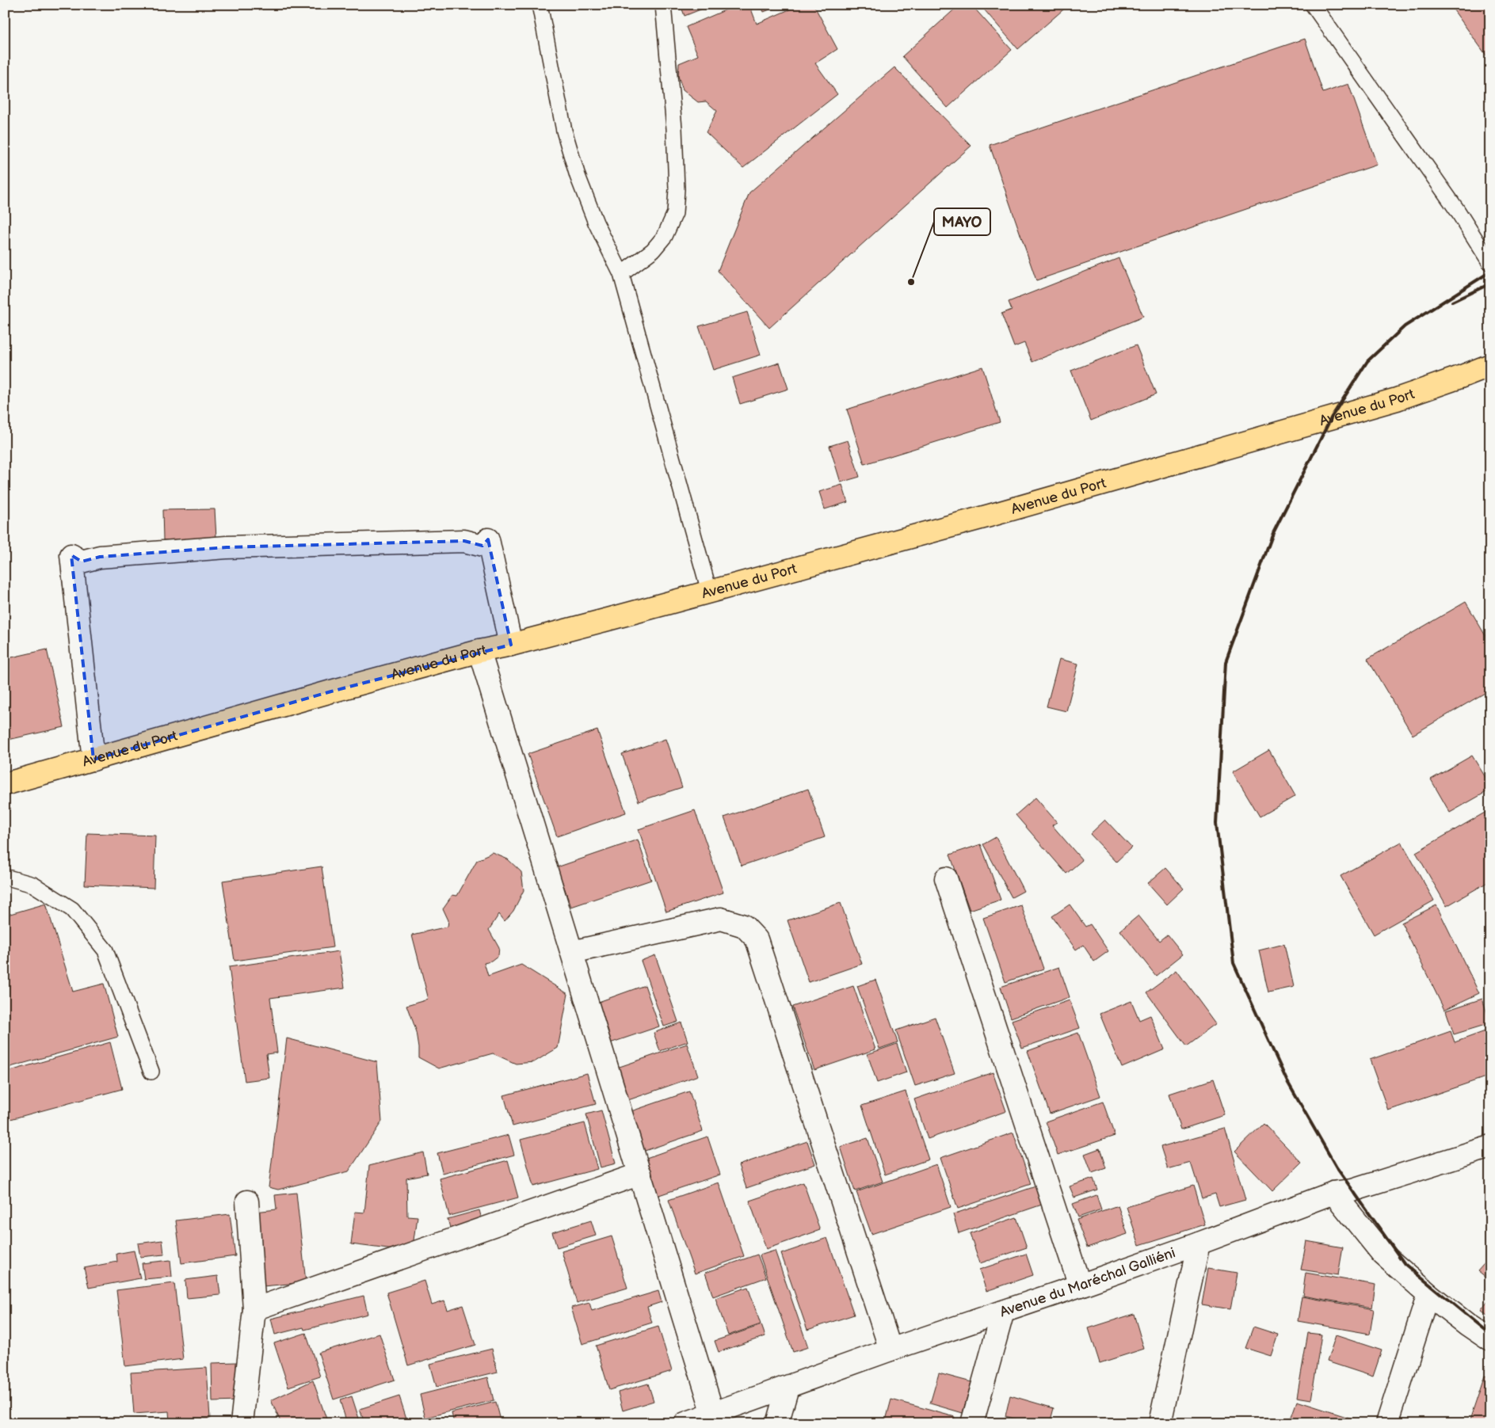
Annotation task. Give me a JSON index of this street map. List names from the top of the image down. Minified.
{"streets":{"main road":["Avenue du Port"],"street":["Avenue du Maréchal Galliéni"]},"places":["MAYO"]}
